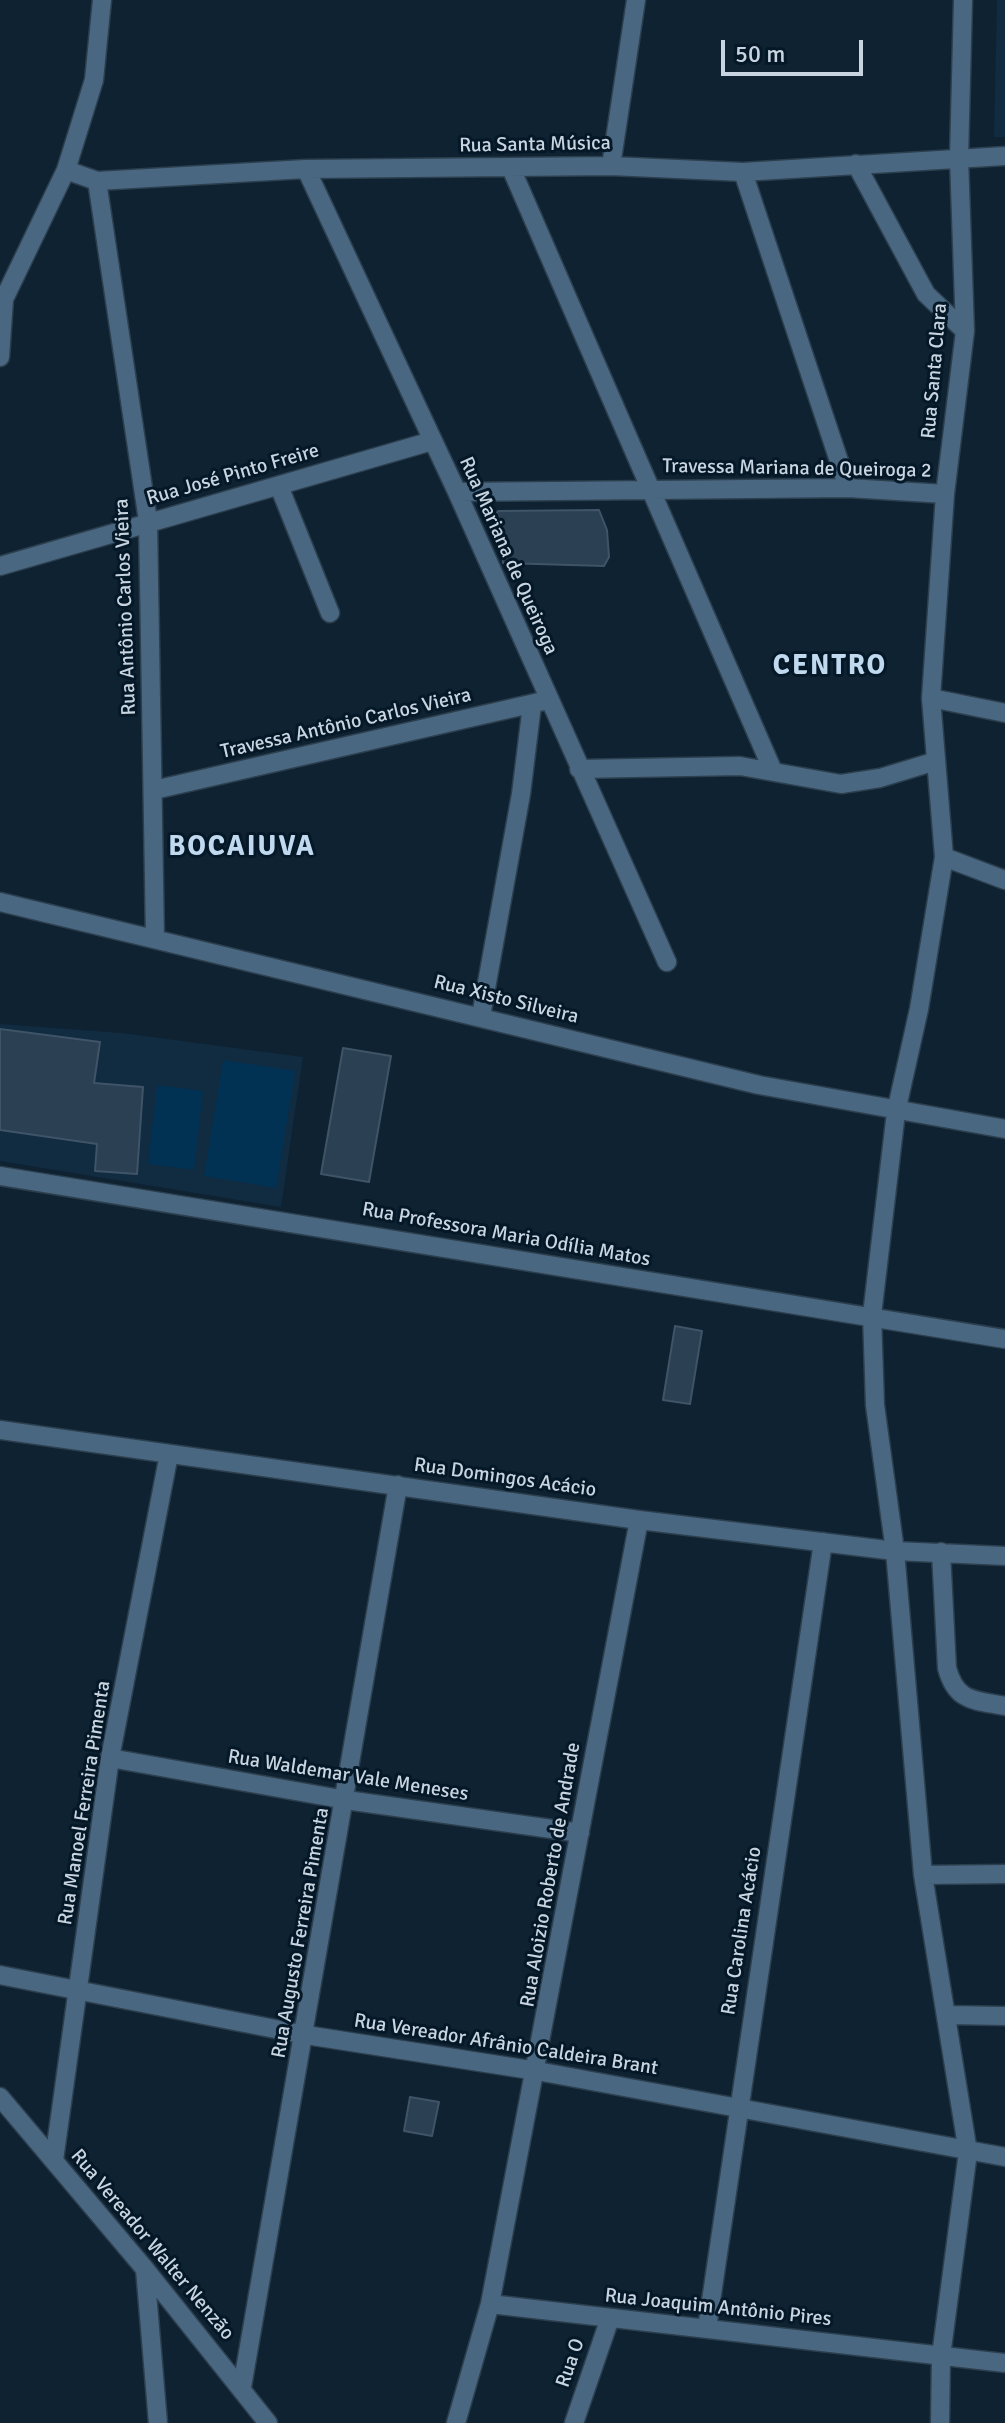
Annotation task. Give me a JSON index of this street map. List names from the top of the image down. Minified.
{"streets":{"street":["Rua Santa Música","Rua Santa Clara","Travessa Mariana de Queiroga 2","Rua José Pinto Freire","Rua Mariana de Queiroga","Rua Antônio Carlos Vieira","Travessa Antônio Carlos Vieira","Rua Xisto Silveira","Rua Professora Maria Odília Matos","Rua Domingos Acácio","Rua Waldemar Vale Meneses","Rua Manoel Ferreira Pimenta","Rua Aloizio Roberto de Andrade","Rua Carolina Acácio","Rua Augusto Ferreira Pimenta","Rua Vereador Afrânio Caldeira Brant","Rua Vereador Walter Nenzão","Rua Joaquim Antônio Pires","Rua O"]},"crossings":[["Rua Santa Música","Rua Santa Clara"],["Rua Santa Música","Rua Mariana de Queiroga"],["Rua Santa Música","Rua Antônio Carlos Vieira"],["Rua Santa Clara","Travessa Mariana de Queiroga 2"],["Rua Santa Clara","Rua Xisto Silveira"],["Rua Santa Clara","Rua Professora Maria Odília Matos"],["Rua Santa Clara","Rua Domingos Acácio"],["Rua Santa Clara","Rua Vereador Afrânio Caldeira Brant"],["Rua Santa Clara","Rua Joaquim Antônio Pires"],["Rua José Pinto Freire","Rua Mariana de Queiroga"],["Rua José Pinto Freire","Rua Antônio Carlos Vieira"],["Rua Mariana de Queiroga","Travessa Antônio Carlos Vieira"],["Rua Antônio Carlos Vieira","Travessa Antônio Carlos Vieira"],["Rua Antônio Carlos Vieira","Rua Xisto Silveira"],["Rua Domingos Acácio","Rua Manoel Ferreira Pimenta"],["Rua Domingos Acácio","Rua Aloizio Roberto de Andrade"],["Rua Domingos Acácio","Rua Carolina Acácio"],["Rua Domingos Acácio","Rua Augusto Ferreira Pimenta"],["Rua Waldemar Vale Meneses","Rua Manoel Ferreira Pimenta"],["Rua Waldemar Vale Meneses","Rua Aloizio Roberto de Andrade"],["Rua Waldemar Vale Meneses","Rua Augusto Ferreira Pimenta"],["Rua Manoel Ferreira Pimenta","Rua Vereador Afrânio Caldeira Brant"],["Rua Manoel Ferreira Pimenta","Rua Vereador Walter Nenzão"],["Rua Aloizio Roberto de Andrade","Rua Vereador Afrânio Caldeira Brant"],["Rua Aloizio Roberto de Andrade","Rua Joaquim Antônio Pires"],["Rua Carolina Acácio","Rua Vereador Afrânio Caldeira Brant"],["Rua Carolina Acácio","Rua Joaquim Antônio Pires"],["Rua Augusto Ferreira Pimenta","Rua Vereador Afrânio Caldeira Brant"],["Rua Augusto Ferreira Pimenta","Rua Vereador Walter Nenzão"],["Rua Joaquim Antônio Pires","Rua O"]],"districts":["CENTRO","BOCAIUVA"],"scale_bar":"50 m"}
